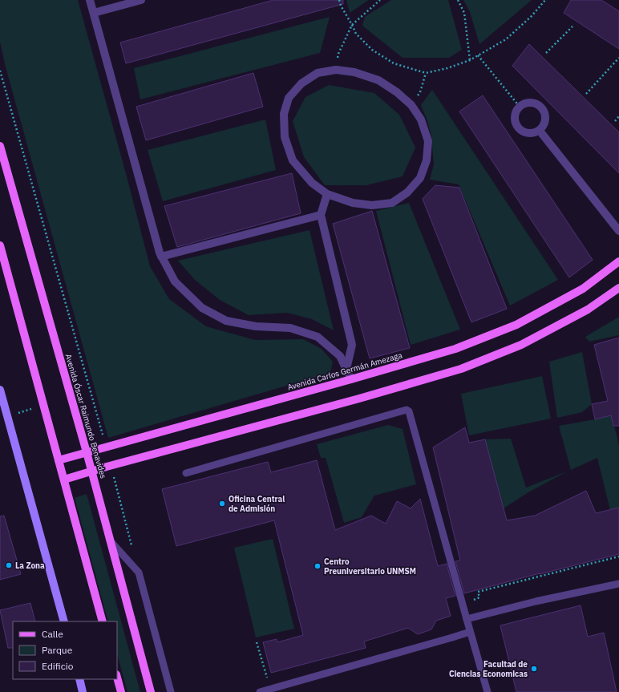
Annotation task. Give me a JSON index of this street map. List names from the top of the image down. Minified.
{"streets":{"main road":["Avenida Carlos Germán Amezaga","Avenida Óscar Raimundo Benavides"]},"crossings":[["Avenida Carlos Germán Amezaga","Avenida Óscar Raimundo Benavides"]],"places":["Oficina Central de Admisión","La Zona","Centro Preuniversitario UNMSM","Facultad de Ciencias Economicas"],"legend":["Calle","Parque","Edificio"]}
